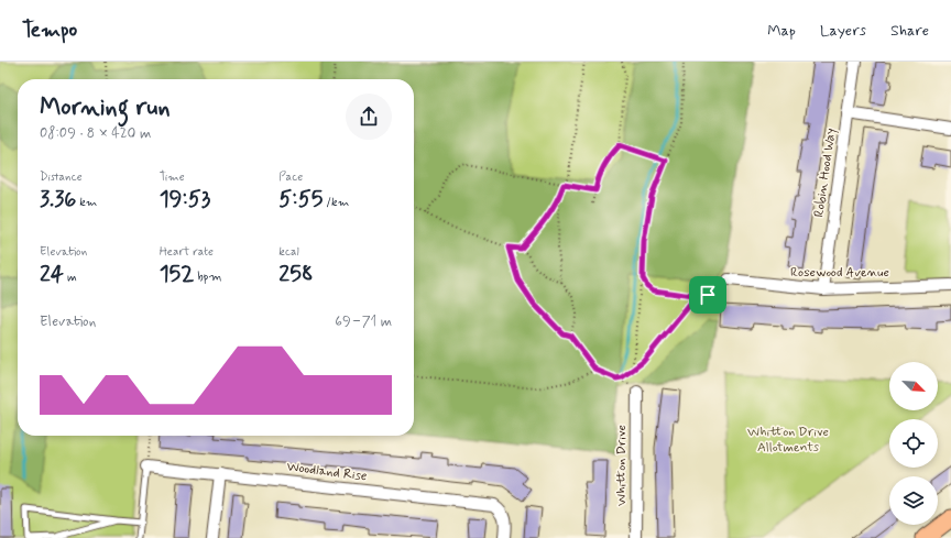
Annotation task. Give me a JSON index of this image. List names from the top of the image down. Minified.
{"streets":{"street":["Robin Hood Way","Rosewood Avenue","Whitton Drive","Woodland Rise"]},"crossings":[["Robin Hood Way","Rosewood Avenue"]],"parks":["Whitton Drive Allotments"],"north":"bottom right","page":{"header":"Tempo","nav":["Map","Layers","Share"],"heading":["Morning run","08:09 · 8 × 420 m"],"stats":[["Distance","3.36 km"],["Time","19:53"],["Pace","5:55 /km"],["Elevation","24 m"],["Heart rate","152 bpm"],["kcal","258"]],"chart":["Elevation","69–71 m"]}}
